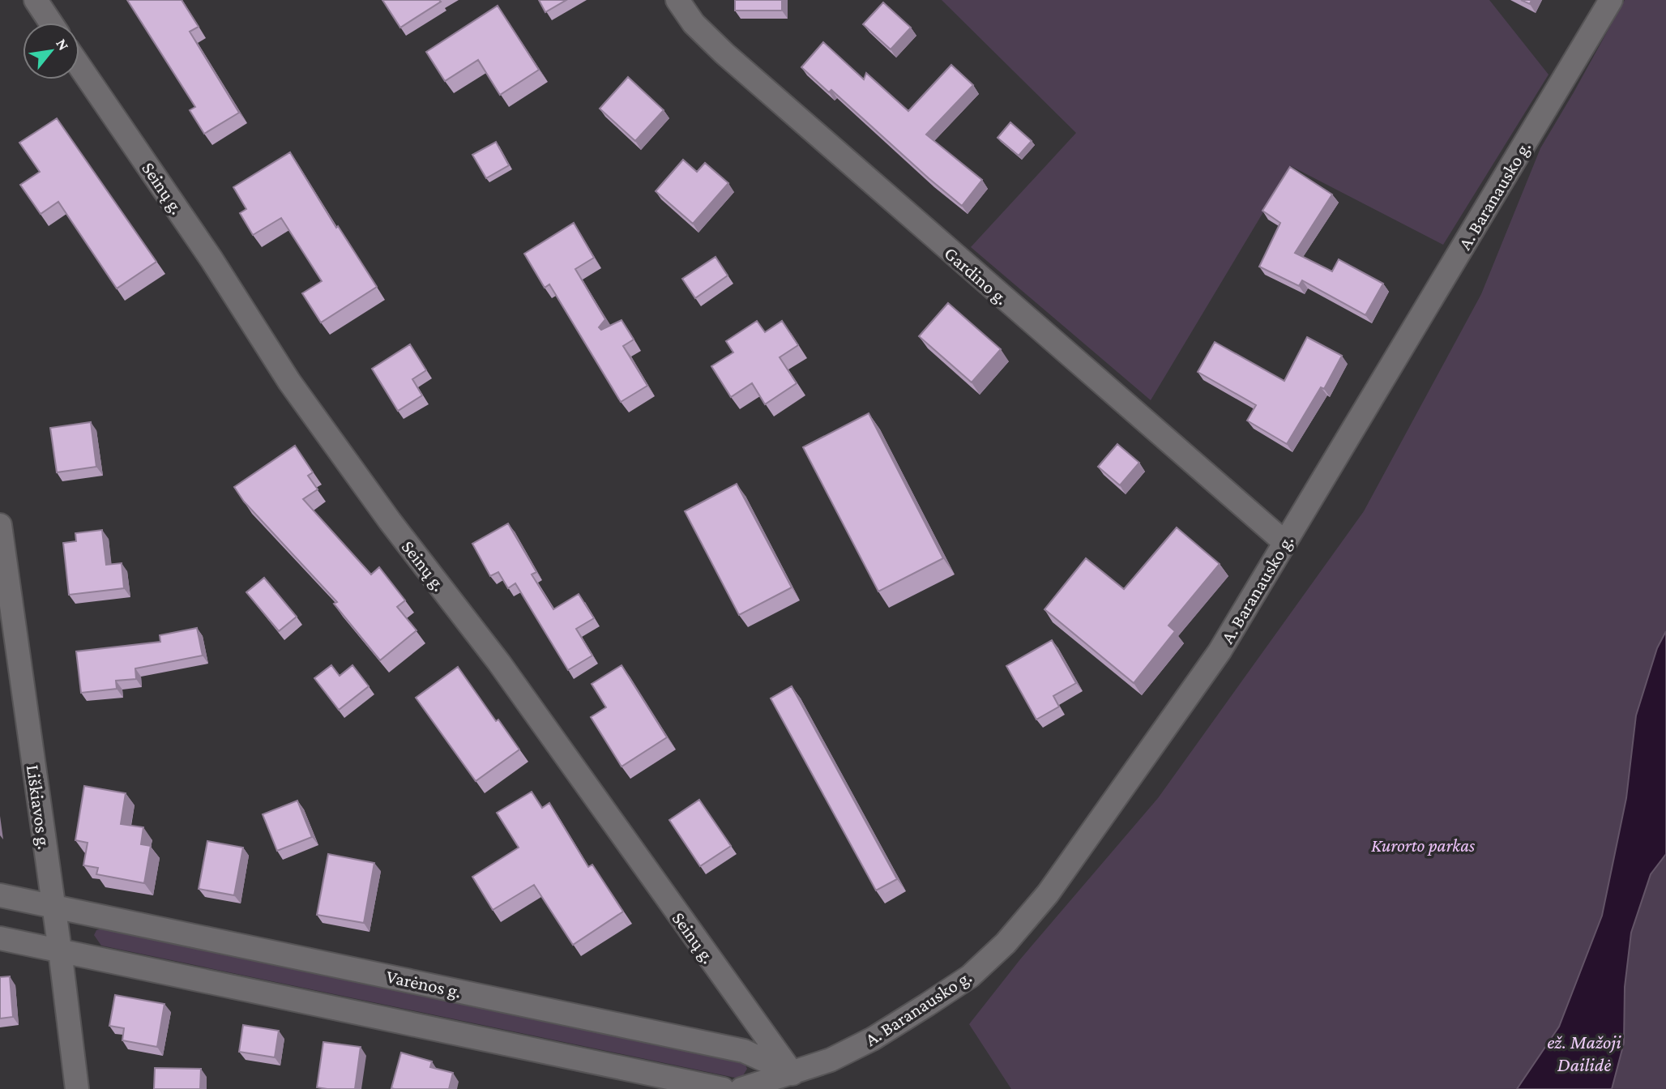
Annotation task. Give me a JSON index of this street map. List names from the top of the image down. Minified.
{"streets":{"street":["Seinų g.","A. Baranausko g.","Gardino g.","Liškiavos g.","Varėnos g."]},"crossings":[["Seinų g.","A. Baranausko g."],["Seinų g.","Varėnos g."],["A. Baranausko g.","Gardino g."],["A. Baranausko g.","Varėnos g."],["Liškiavos g.","Varėnos g."]],"water":["ež. Mažoji Dailidė"],"parks":["Kurorto parkas"],"north":"top right"}
